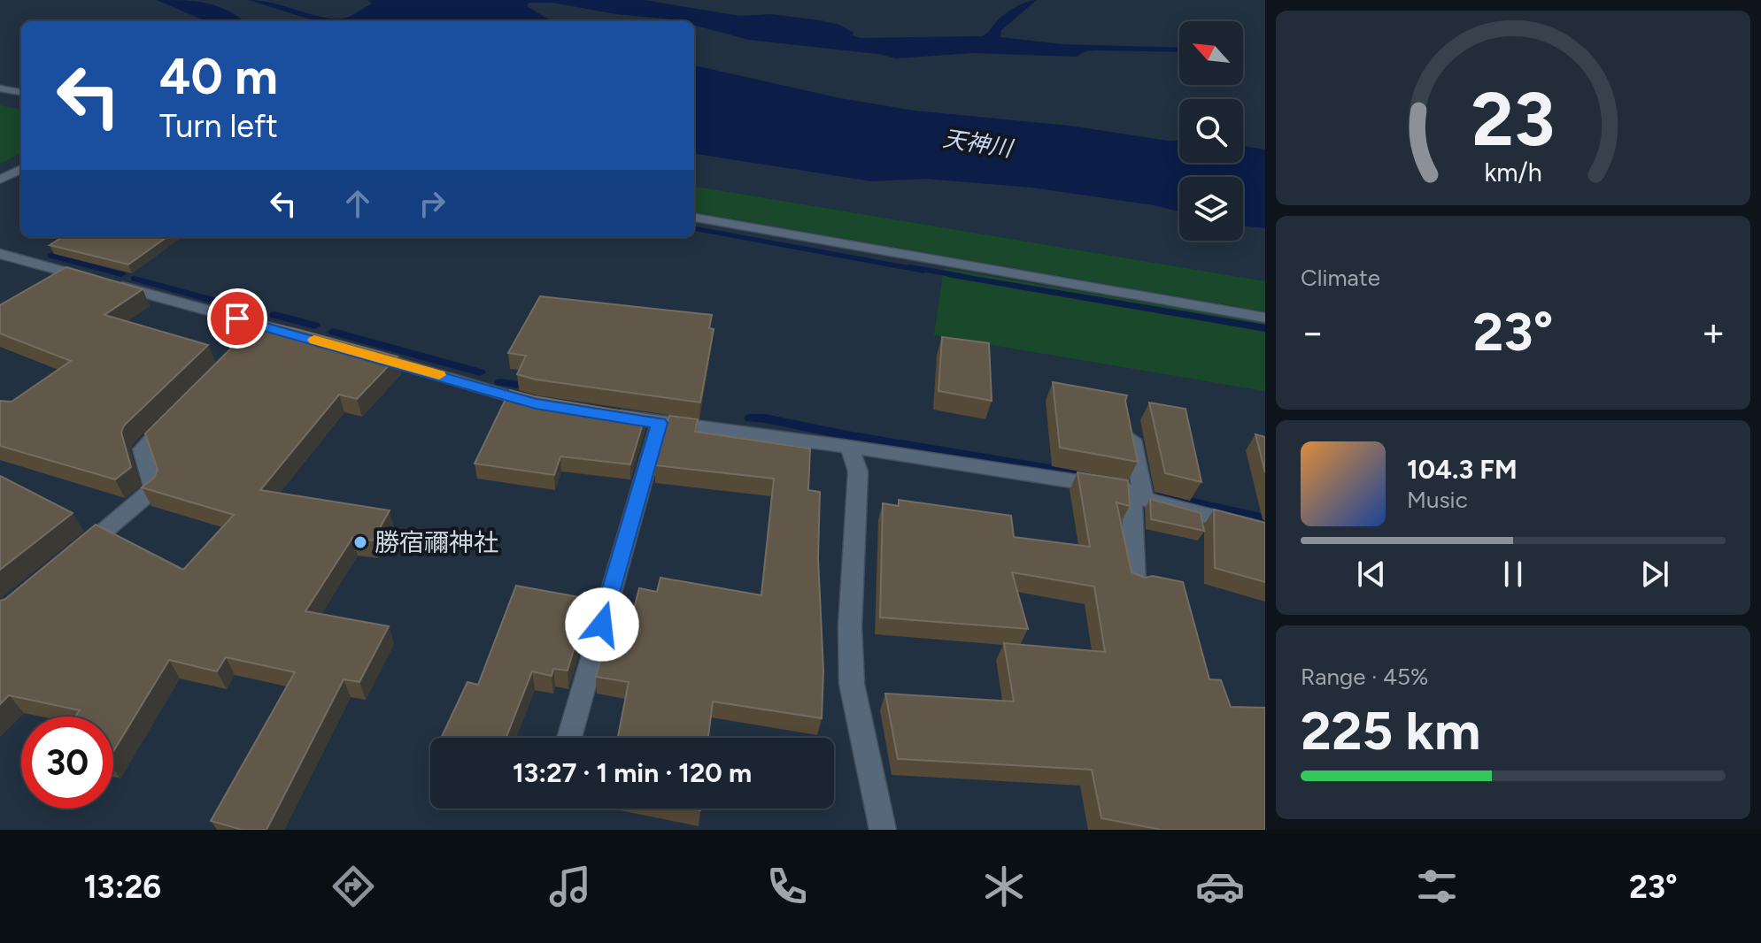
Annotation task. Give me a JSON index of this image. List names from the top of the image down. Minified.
{"water":["天神川"],"places":["勝宿禰神社"],"north":"top left","page":{"turn":["40 m","Turn left"],"tile":["Climate",["Range · 45%","225 km"]],"heat":["−","23°","+"],"song":["104.3 FM","Music"],"limit":"30","trip":"13:27 · 1 min · 120 m","tabs":["13:26","23°"],"gauge":["23","km/h"]}}
